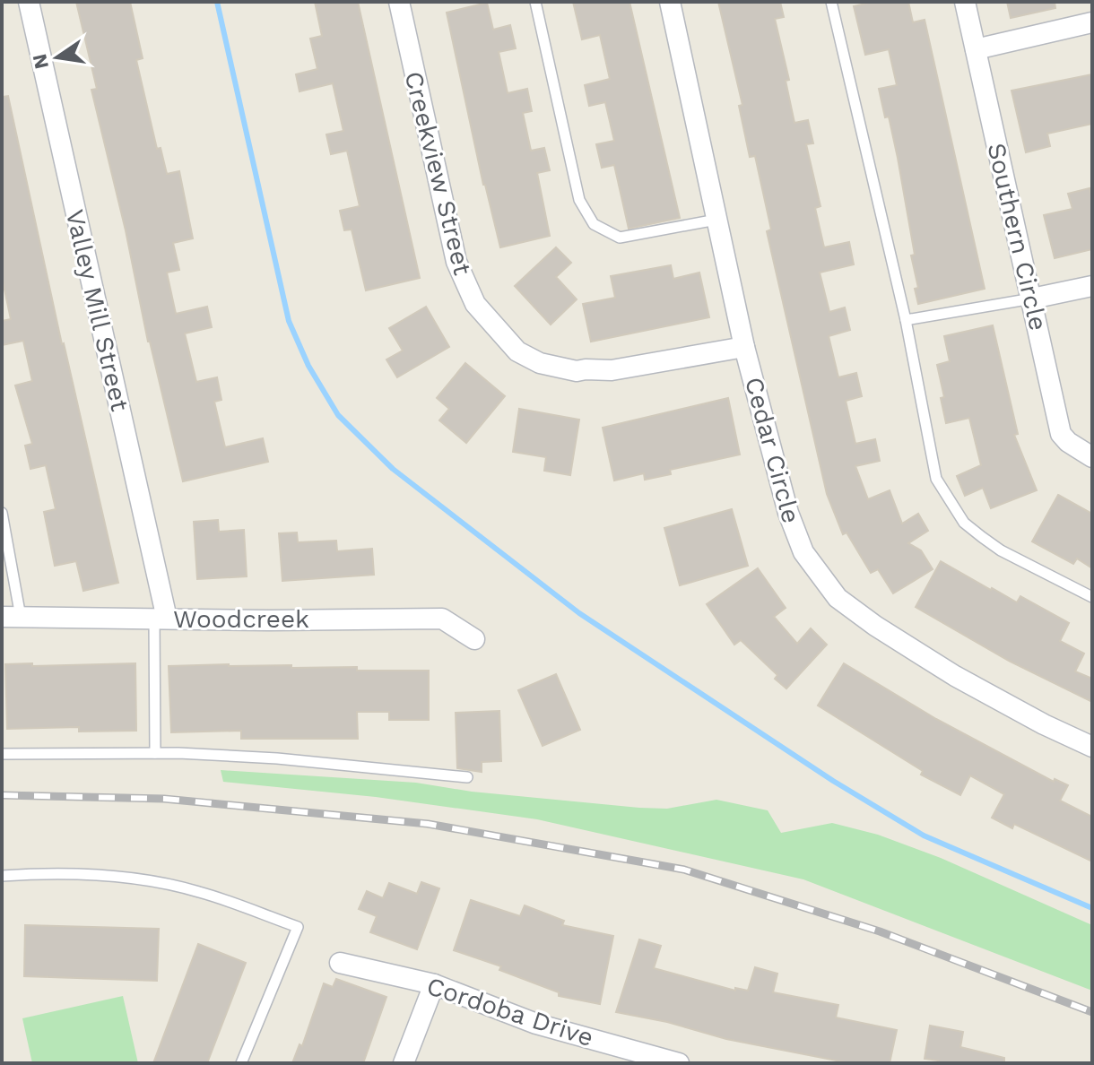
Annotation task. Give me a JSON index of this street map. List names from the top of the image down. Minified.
{"streets":{"street":["Creekview Street","Southern Circle","Valley Mill Street","Cedar Circle","Woodcreek","Cordoba Drive"]},"crossings":[["Creekview Street","Cedar Circle"],["Valley Mill Street","Woodcreek"]],"north":"left"}
